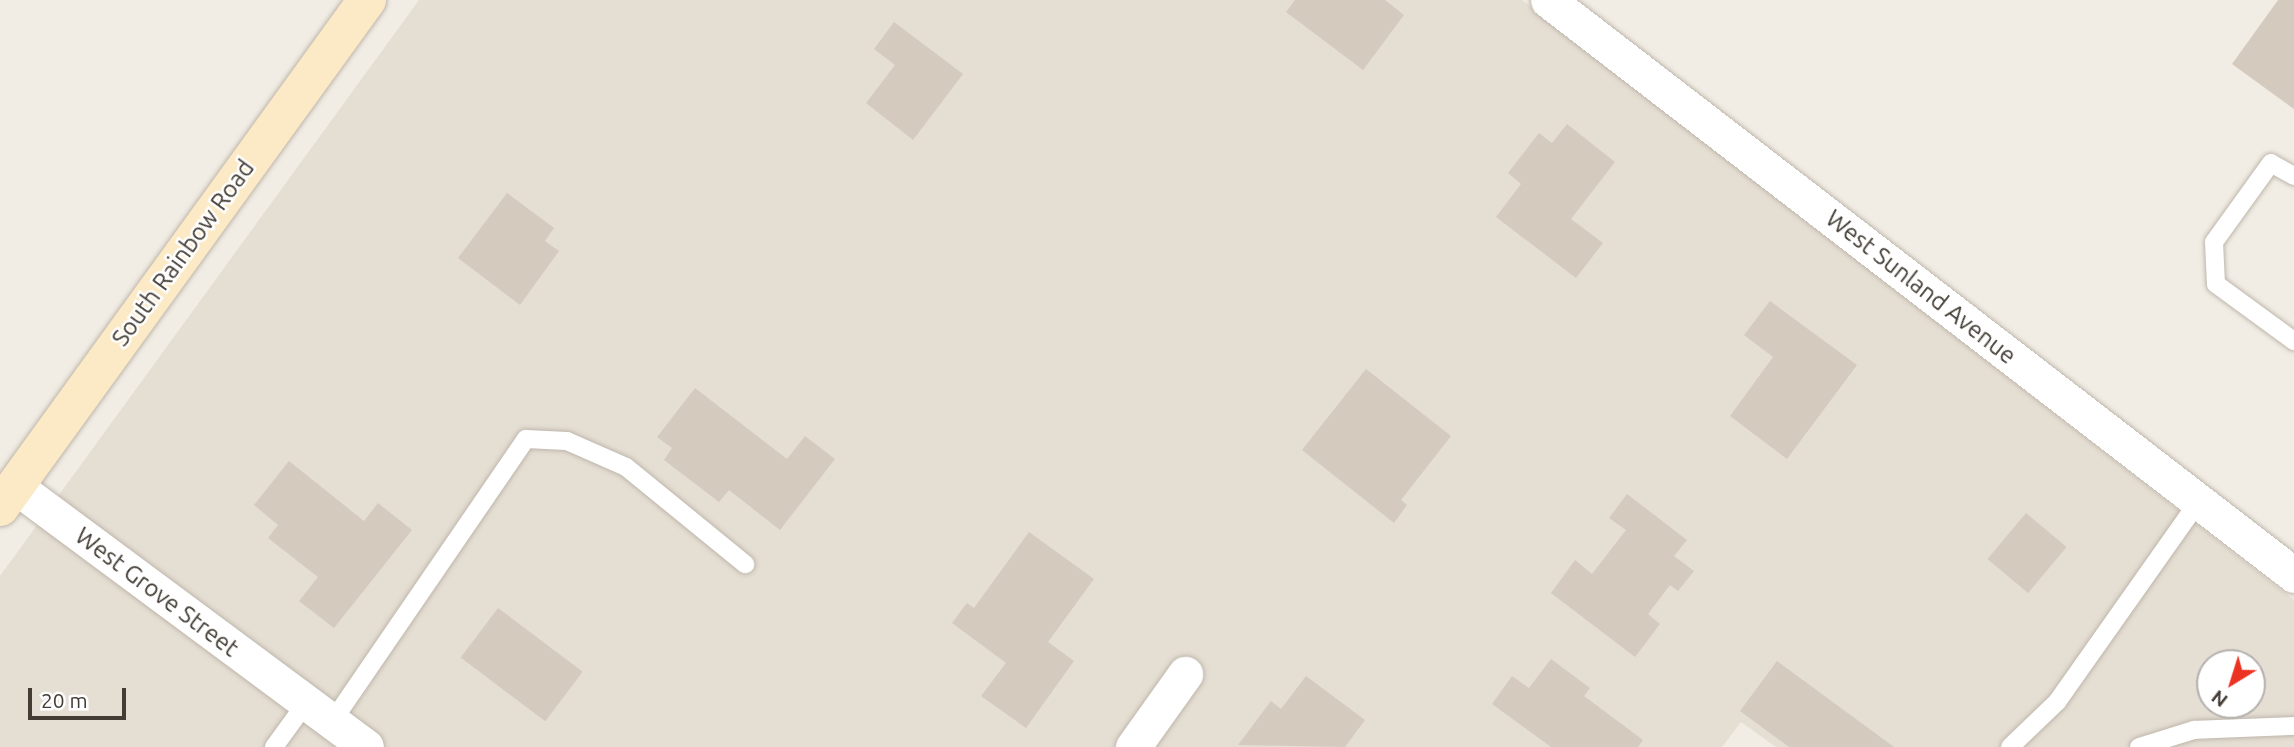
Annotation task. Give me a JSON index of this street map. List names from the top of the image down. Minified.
{"streets":{"main road":["South Rainbow Road"],"street":["West Sunland Avenue","West Grove Street"]},"crossings":[["South Rainbow Road","West Grove Street"]],"scale_bar":"20 m","north":"bottom left"}
